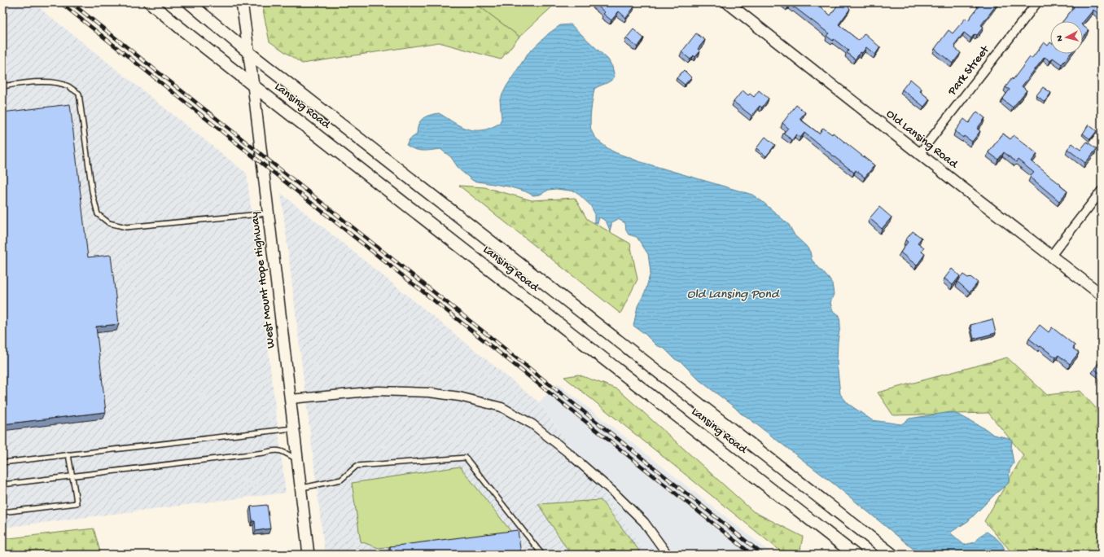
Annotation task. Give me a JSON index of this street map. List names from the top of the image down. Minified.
{"streets":{"main road":["Lansing Road"],"street":["Park Street","Old Lansing Road","West Mount Hope Highway"]},"crossings":[["Park Street","Old Lansing Road"],["Lansing Road","West Mount Hope Highway"]],"water":["Old Lansing Pond"],"north":"left"}
